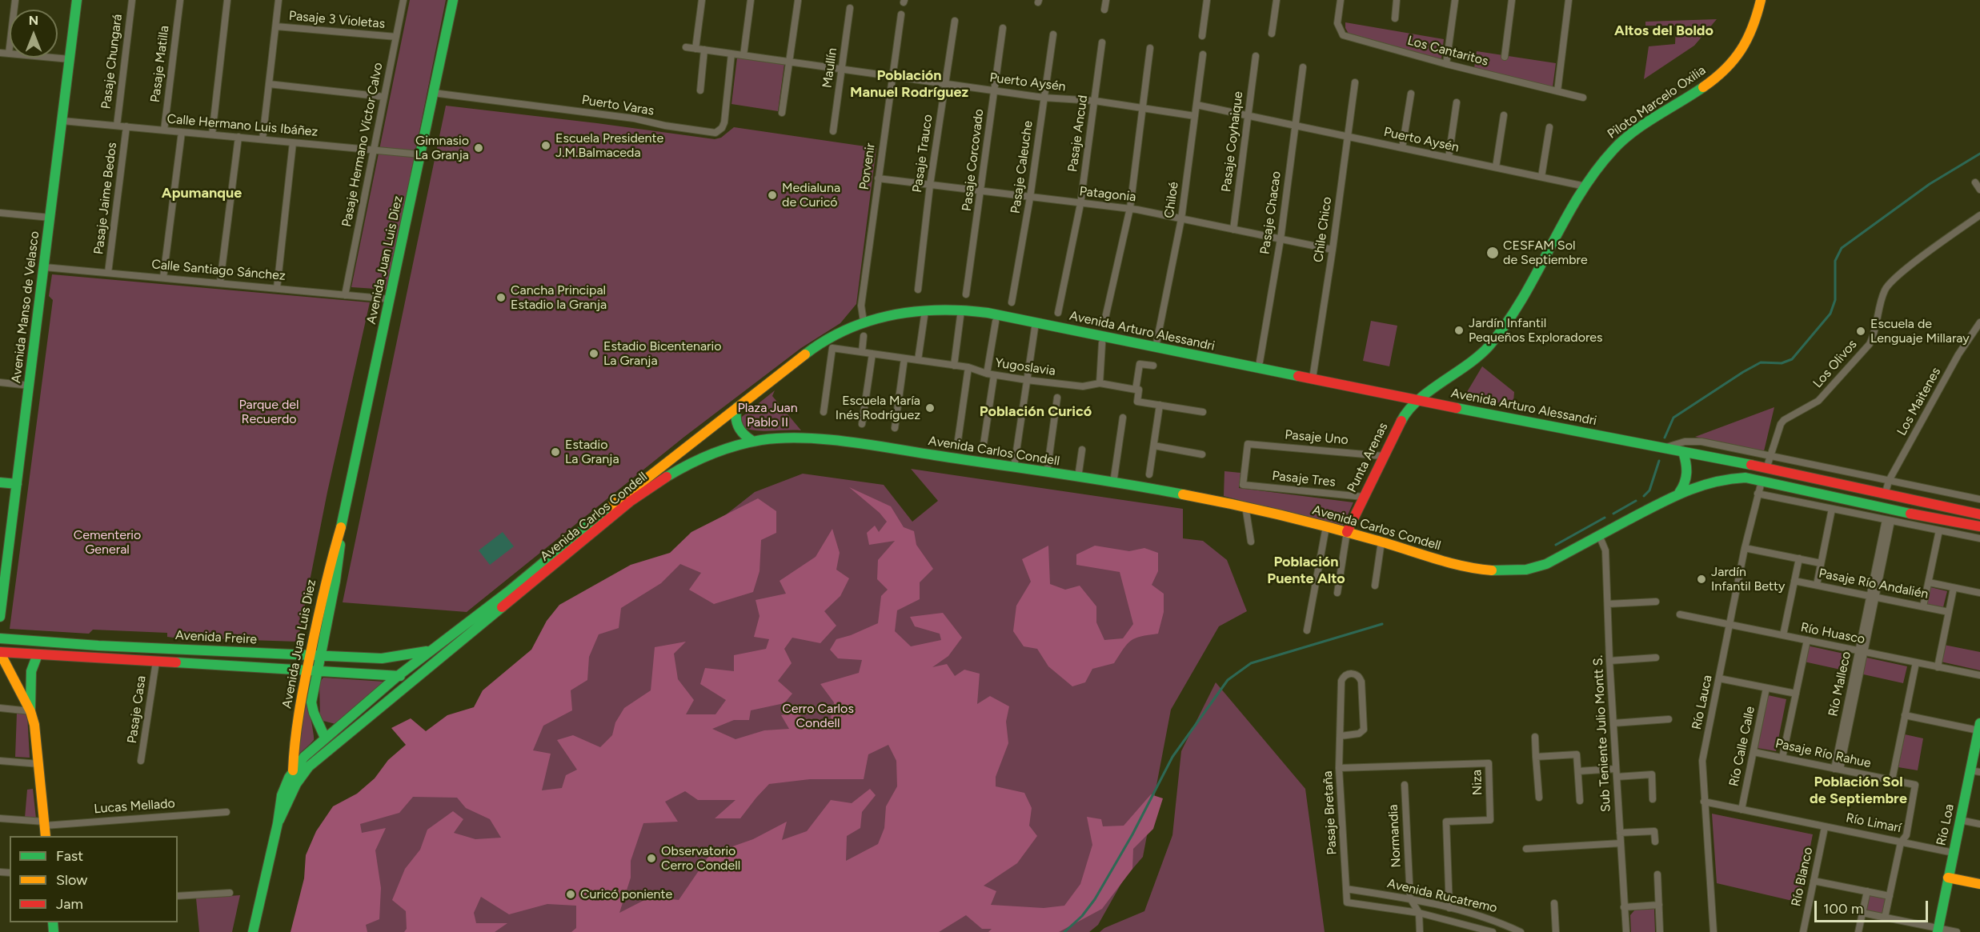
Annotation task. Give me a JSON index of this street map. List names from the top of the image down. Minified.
{"streets":{"main road":["Piloto Marcelo Oxilia","Avenida Juan Luis Diez","Avenida Manso de Velasco","Avenida Arturo Alessandri","Avenida Carlos Condell","Punta Arenas","Avenida Freire","Río Loa"],"street":["Pasaje 3 Violetas","Los Cantaritos","Pasaje Chungará","Pasaje Matilla","Maullín","Puerto Aysén","Puerto Varas","Calle Hermano Luis Ibáñez","Pasaje Ancud","Pasaje Coyhaique","Pasaje Hermano Víctor Calvo","Pasaje Trauco","Pasaje Corcovado","Porvenir","Pasaje Caleuche","Patagonia","Pasaje Jaime Bedos","Chiloé","Pasaje Chacao","Chile Chico","Calle Santiago Sánchez","Los Olivos","Yugoslavia","Los Maitenes","Pasaje Uno","Pasaje Tres","Pasaje Río Andalién","Río Huasco","Río Malleco","Río Lauca","Pasaje Casa","Sub Teniente Julio Montt S.","Río Calle Calle","Pasaje Río Rahue","Niza","Lucas Mellado","Pasaje Bretaña","Río Limarí","Normandia","Río Blanco","Avenida Rucatremo"]},"crossings":[["Pasaje 3 Violetas","Pasaje Hermano Víctor Calvo"],["Pasaje Chungará","Calle Hermano Luis Ibáñez"],["Pasaje Matilla","Calle Hermano Luis Ibáñez"],["Maullín","Puerto Aysén"],["Puerto Aysén","Piloto Marcelo Oxilia"],["Puerto Aysén","Puerto Varas"],["Puerto Aysén","Pasaje Ancud"],["Puerto Aysén","Pasaje Coyhaique"],["Puerto Aysén","Pasaje Trauco"],["Puerto Aysén","Pasaje Corcovado"],["Puerto Aysén","Porvenir"],["Puerto Aysén","Pasaje Caleuche"],["Puerto Aysén","Chiloé"],["Puerto Aysén","Pasaje Chacao"],["Puerto Aysén","Chile Chico"],["Piloto Marcelo Oxilia","Avenida Arturo Alessandri"],["Piloto Marcelo Oxilia","Punta Arenas"],["Puerto Varas","Avenida Juan Luis Diez"],["Calle Hermano Luis Ibáñez","Pasaje Hermano Víctor Calvo"],["Calle Hermano Luis Ibáñez","Pasaje Jaime Bedos"],["Calle Hermano Luis Ibáñez","Avenida Juan Luis Diez"],["Calle Hermano Luis Ibáñez","Avenida Manso de Velasco"],["Pasaje Ancud","Patagonia"],["Pasaje Coyhaique","Patagonia"],["Pasaje Hermano Víctor Calvo","Calle Santiago Sánchez"],["Pasaje Trauco","Patagonia"],["Pasaje Corcovado","Patagonia"],["Porvenir","Patagonia"],["Porvenir","Avenida Arturo Alessandri"],["Pasaje Caleuche","Patagonia"],["Patagonia","Chiloé"],["Patagonia","Pasaje Chacao"],["Patagonia","Chile Chico"],["Pasaje Jaime Bedos","Calle Santiago Sánchez"],["Chiloé","Avenida Arturo Alessandri"],["Chile Chico","Avenida Arturo Alessandri"],["Avenida Juan Luis Diez","Calle Santiago Sánchez"],["Avenida Juan Luis Diez","Avenida Carlos Condell"],["Avenida Juan Luis Diez","Avenida Freire"],["Calle Santiago Sánchez","Avenida Manso de Velasco"],["Avenida Arturo Alessandri","Los Olivos"],["Avenida Arturo Alessandri","Los Maitenes"],["Avenida Arturo Alessandri","Avenida Carlos Condell"],["Avenida Arturo Alessandri","Punta Arenas"],["Pasaje Uno","Punta Arenas"],["Pasaje Uno","Pasaje Tres"],["Avenida Carlos Condell","Punta Arenas"],["Avenida Carlos Condell","Avenida Freire"],["Avenida Carlos Condell","Sub Teniente Julio Montt S."],["Punta Arenas","Pasaje Tres"],["Pasaje Río Andalién","Río Malleco"],["Río Huasco","Río Malleco"],["Río Huasco","Río Lauca"],["Avenida Freire","Pasaje Casa"],["Río Malleco","Pasaje Río Rahue"],["Río Lauca","Río Limarí"],["Río Calle Calle","Pasaje Río Rahue"],["Río Calle Calle","Río Limarí"],["Pasaje Río Rahue","Río Limarí"],["Niza","Pasaje Bretaña"],["Niza","Avenida Rucatremo"],["Pasaje Bretaña","Avenida Rucatremo"],["Río Limarí","Río Loa"],["Río Limarí","Río Blanco"],["Normandia","Avenida Rucatremo"]],"districts":["Altos del Boldo","Población Manuel Rodríguez","Apumanque","Población Curicó","Población Puente Alto","Población Sol de Septiembre"],"parks":["Parque del Recuerdo","Plaza Juan Pablo II","Cementerio General","Cerro Carlos Condell"],"places":["Escuela Presidente J.M.Balmaceda","Gimnasio La Granja","Medialuna de Curicó","CESFAM Sol de Septiembre","Cancha Principal Estadio la Granja","Jardín Infantil Pequeños Exploradores","Escuela de Lenguaje Millaray","Estadio Bicentenario La Granja","Escuela María Inés Rodríguez","Estadio La Granja","Jardín Infantil Betty","Observatorio Cerro Condell","Curicó poniente"],"legend":["Fast","Slow","Jam"],"scale_bar":"100 m","north":"top"}
